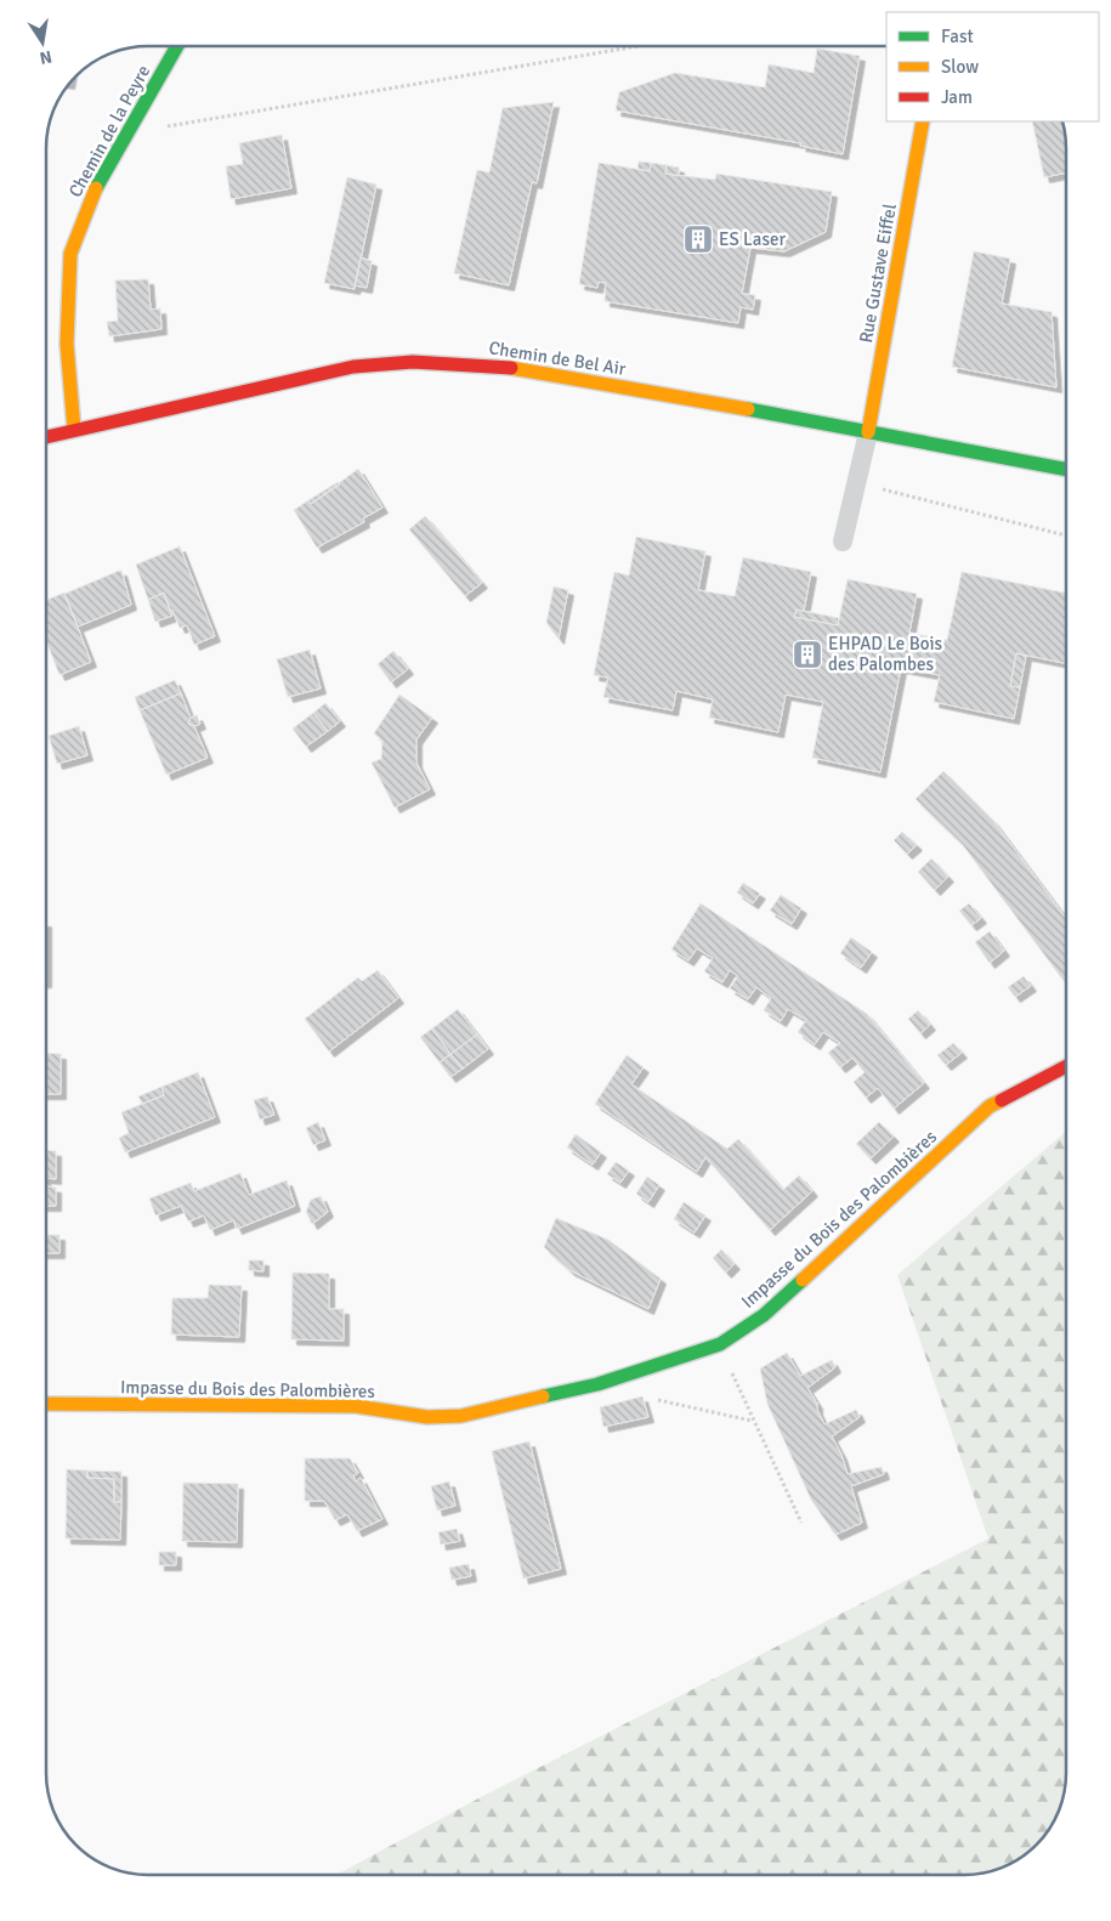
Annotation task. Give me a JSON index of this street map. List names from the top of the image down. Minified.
{"streets":{"street":["Chemin de la Peyre","Rue Gustave Eiffel","Chemin de Bel Air","Impasse du Bois des Palombières"]},"crossings":[["Chemin de la Peyre","Chemin de Bel Air"],["Rue Gustave Eiffel","Chemin de Bel Air"]],"places":{"building":["ES Laser","EHPAD Le Bois des Palombes"]},"legend":["Fast","Slow","Jam"],"north":"bottom"}
